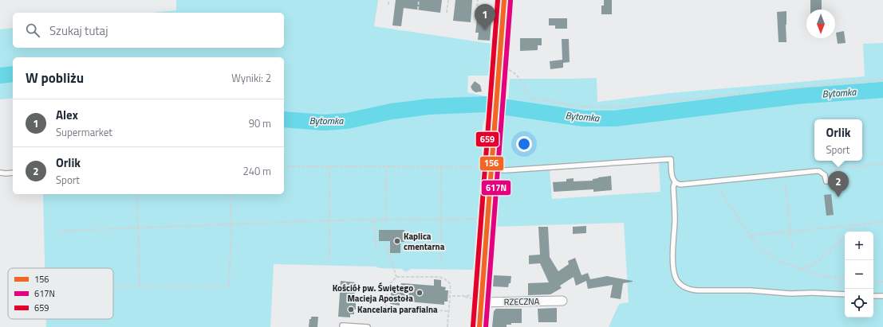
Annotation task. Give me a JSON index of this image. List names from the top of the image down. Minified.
{"streets":{"street":["RZECZNA"]},"water":["Bytomka"],"places":["Kaplica cmentarna","Kościół pw. Świętego Macieja Apostoła","Kancelaria parafialna"],"lines":["transit line 156","transit line 659","transit line 617N"],"legend":["156","617N","659"],"north":"bottom","page":{"pins":["1","2"],"search":"Szukaj tutaj","heading":["W pobliżu","Wyniki: 2"],"list":[{"mark":"1","name":"Alex","note":"Supermarket","value":"90 m"},{"mark":"2","name":"Orlik","note":"Sport","value":"240 m"}],"popup":["Orlik","Sport"],"map_buttons":["+","−"]}}
